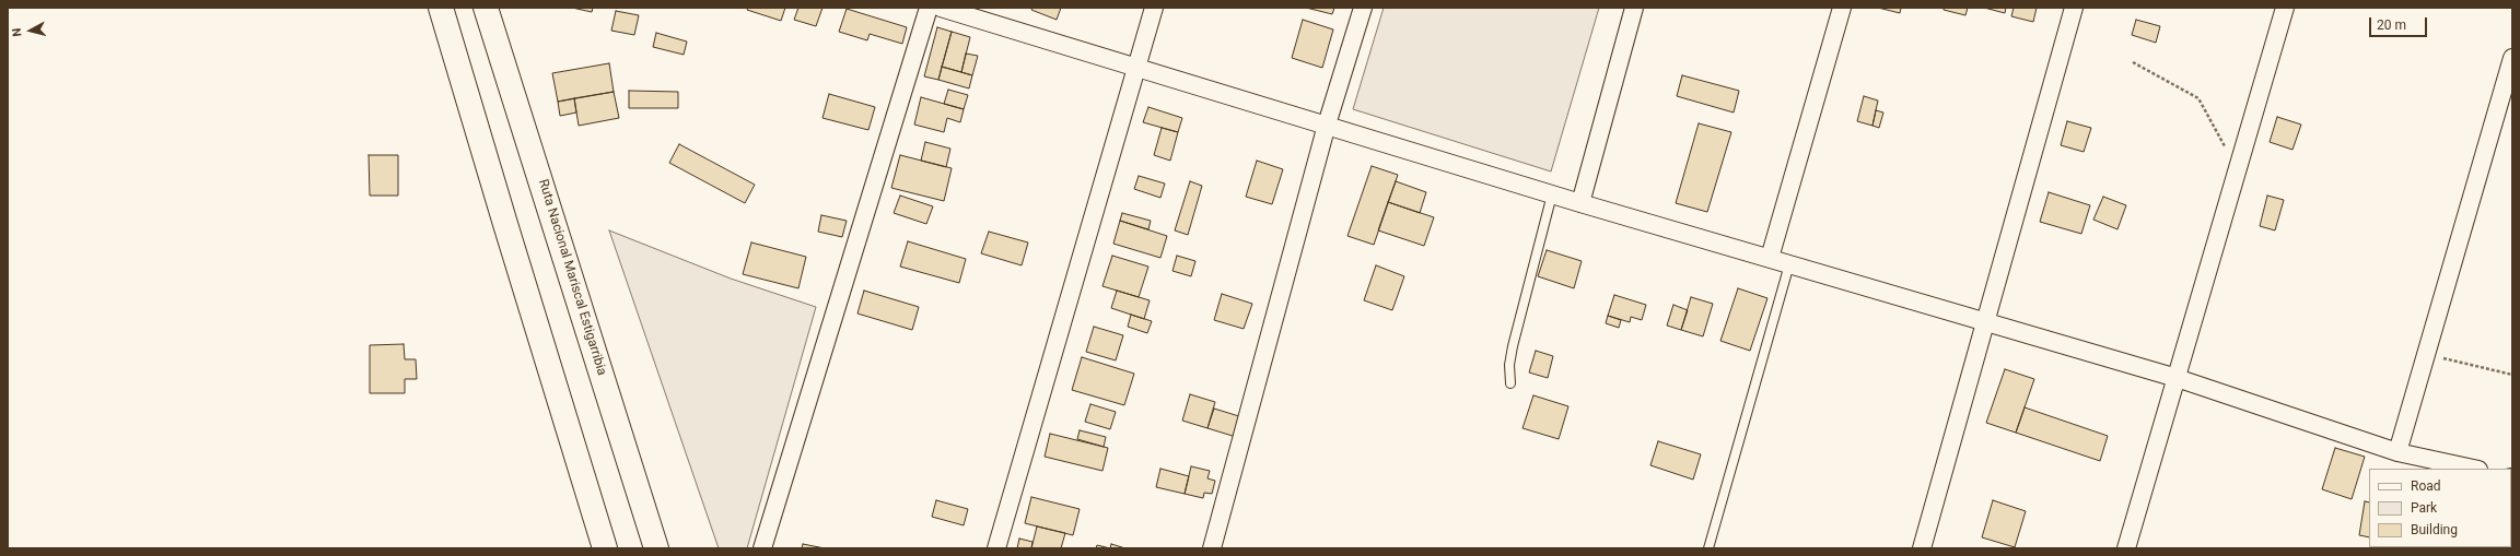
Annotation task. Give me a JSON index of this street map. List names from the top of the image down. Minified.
{"streets":{"highway":["Ruta Nacional Mariscal Estigarribia"]},"legend":["Road","Park","Building"],"scale_bar":"20 m","north":"left"}
